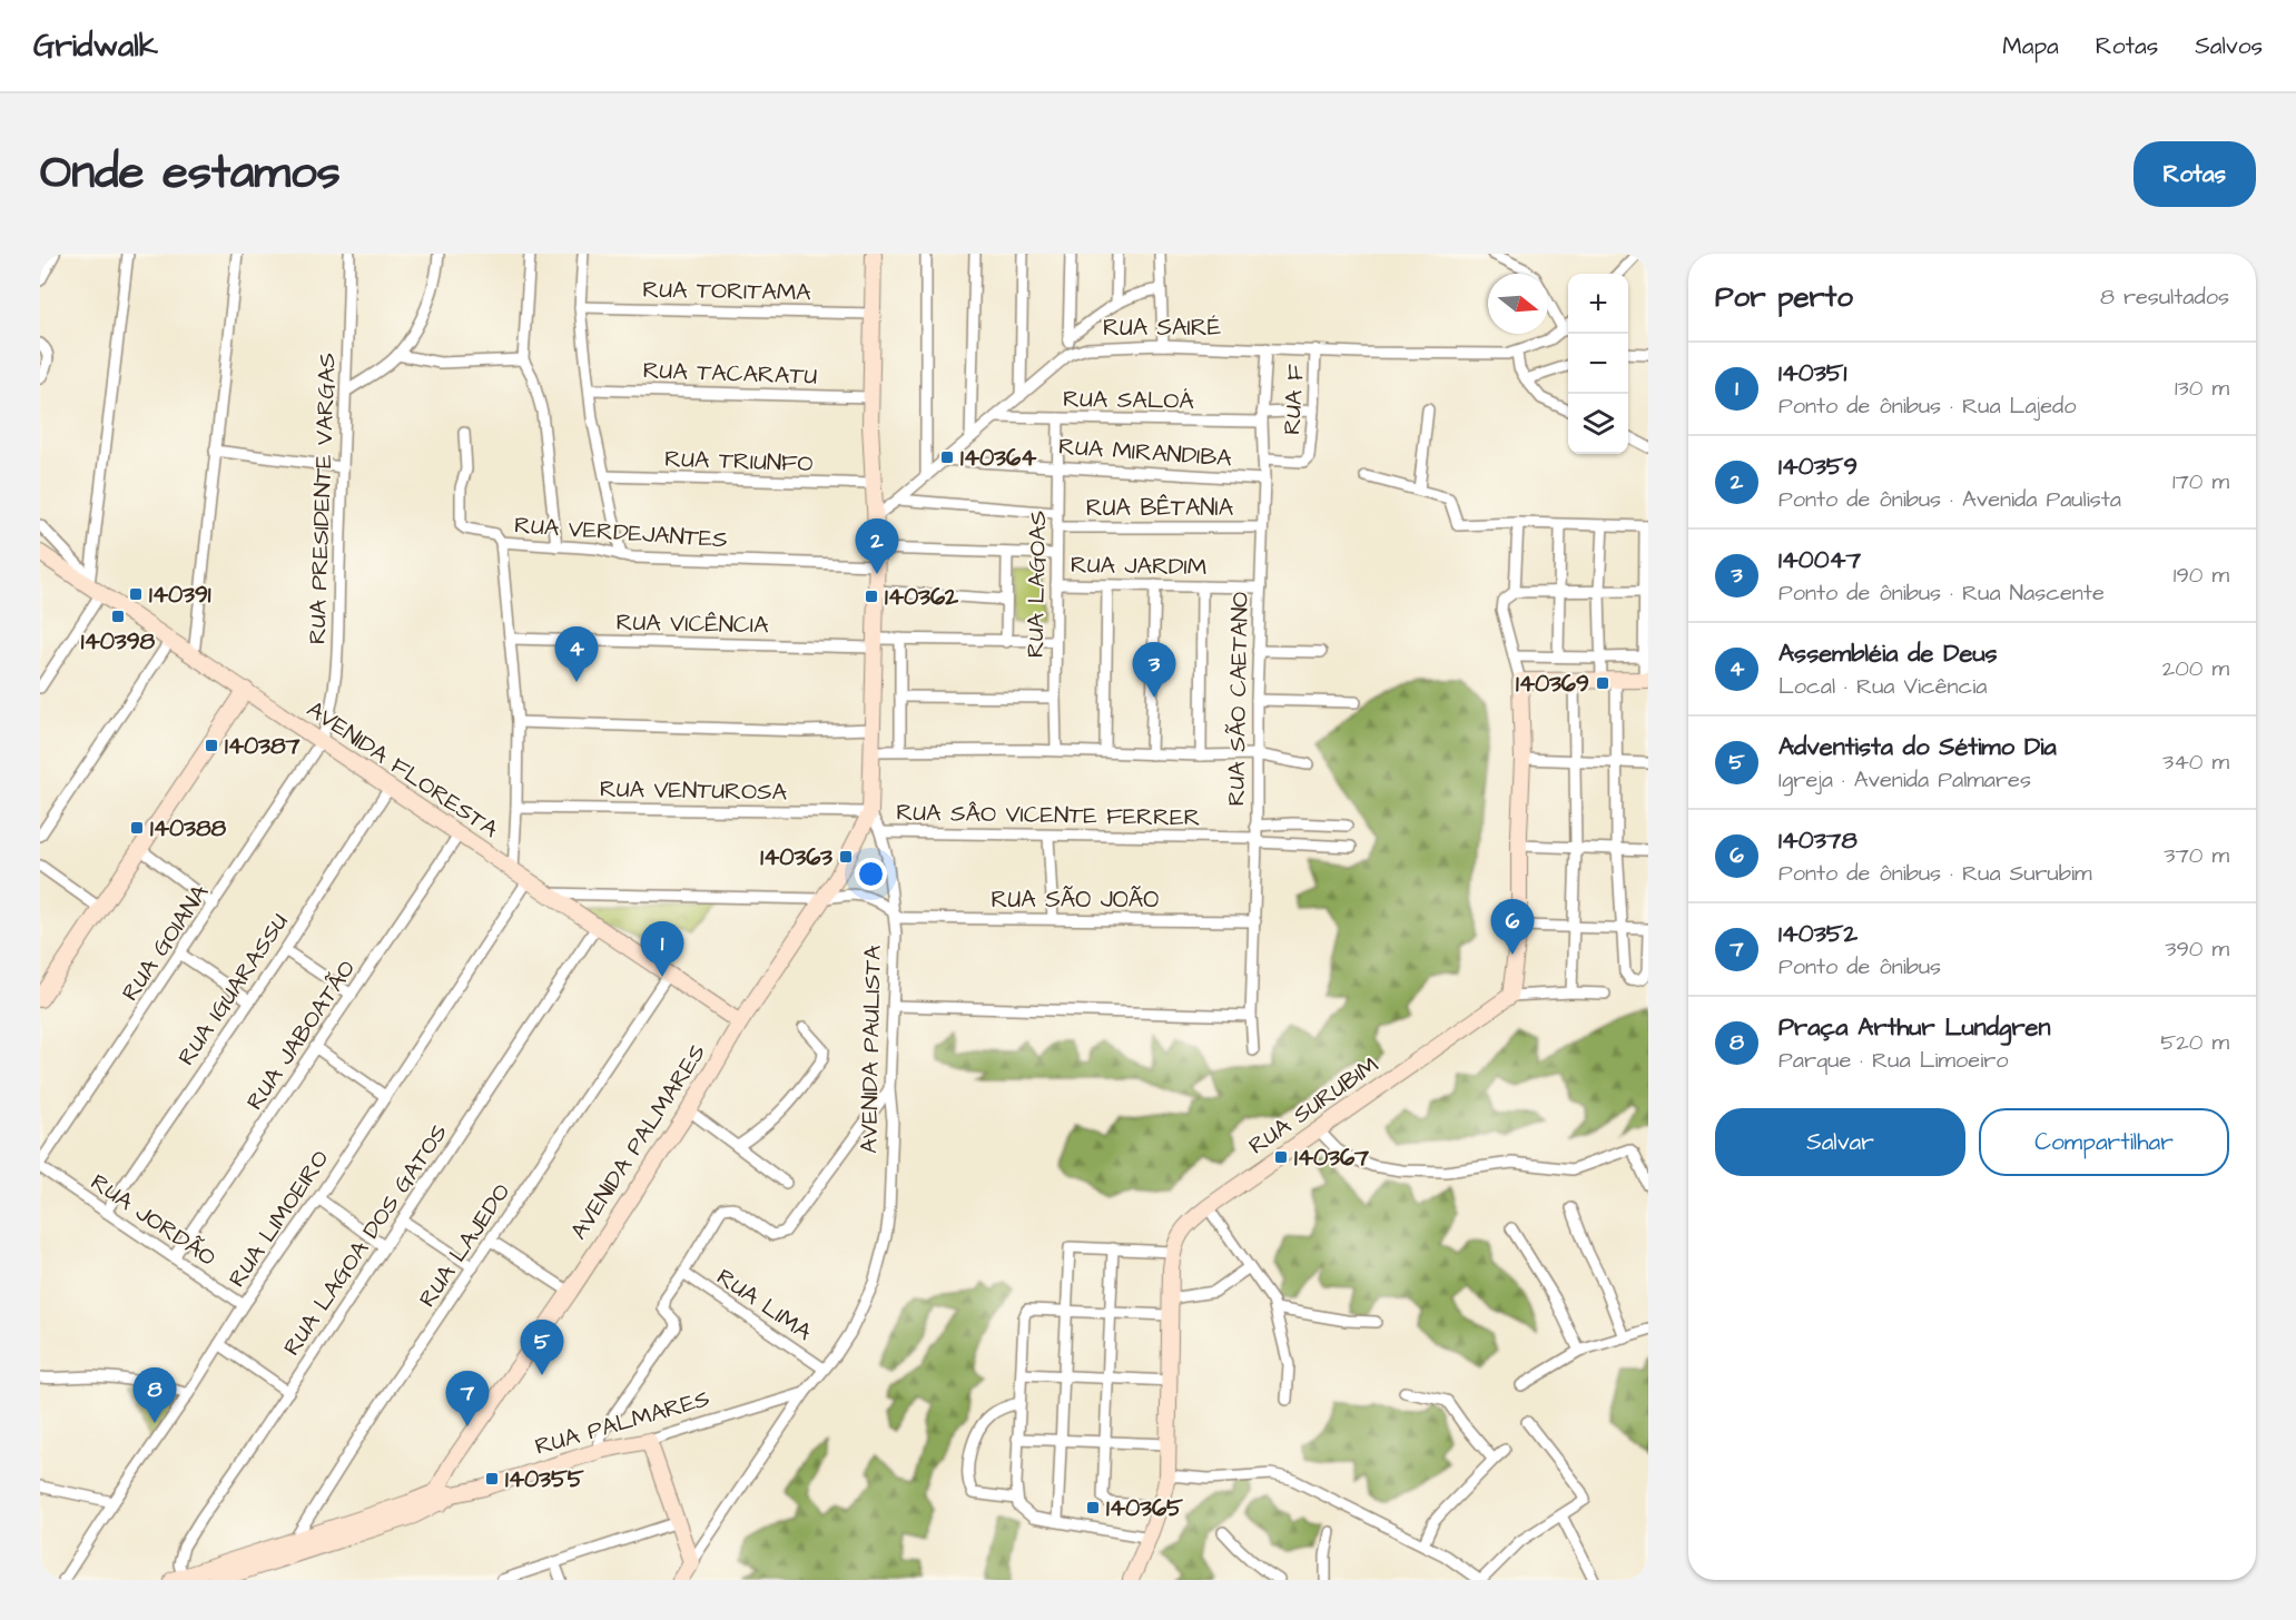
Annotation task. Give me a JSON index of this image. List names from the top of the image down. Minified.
{"streets":{"street":["RUA TORITAMA","RUA SAIRÉ","RUA TACARATU","RUA SALOÁ","RUA F","RUA MIRANDIBA","RUA TRIUNFO","RUA PRESIDENTE VARGAS","RUA BÊTANIA","RUA VERDEJANTES","RUA JARDIM","RUA LAGOAS","RUA VICÊNCIA","RUA SÃO CAETANO","AVENIDA FLORESTA","RUA VENTUROSA","RUA SÂO VICENTE FERRER","RUA SÃO JOÃO","RUA GOIANA","RUA IGUARASSU","RUA JABOATÃO","AVENIDA PAULISTA","RUA SURUBIM","AVENIDA PALMARES","RUA LIMOEIRO","RUA JORDÃO","RUA LAGOA DOS GATOS","RUA LAJEDO","RUA LIMA","RUA PALMARES"]},"crossings":[["RUA TORITAMA","AVENIDA PAULISTA"],["RUA SAIRÉ","RUA SALOÁ"],["RUA SAIRÉ","RUA F"],["RUA SAIRÉ","RUA MIRANDIBA"],["RUA SAIRÉ","RUA SÃO CAETANO"],["RUA SAIRÉ","AVENIDA PAULISTA"],["RUA TACARATU","AVENIDA PAULISTA"],["RUA SALOÁ","RUA F"],["RUA SALOÁ","RUA LAGOAS"],["RUA SALOÁ","RUA SÃO CAETANO"],["RUA F","RUA SÃO CAETANO"],["RUA MIRANDIBA","RUA LAGOAS"],["RUA MIRANDIBA","RUA SÃO CAETANO"],["RUA TRIUNFO","AVENIDA PAULISTA"],["RUA PRESIDENTE VARGAS","AVENIDA FLORESTA"],["RUA PRESIDENTE VARGAS","RUA GOIANA"],["RUA BÊTANIA","RUA LAGOAS"],["RUA BÊTANIA","RUA SÃO CAETANO"],["RUA VERDEJANTES","AVENIDA PAULISTA"],["RUA JARDIM","RUA LAGOAS"],["RUA JARDIM","RUA SÃO CAETANO"],["RUA LAGOAS","RUA VICÊNCIA"],["RUA VICÊNCIA","AVENIDA PAULISTA"],["RUA SÃO CAETANO","RUA SÂO VICENTE FERRER"],["RUA SÃO CAETANO","RUA SÃO JOÃO"],["AVENIDA FLORESTA","RUA GOIANA"],["AVENIDA FLORESTA","RUA IGUARASSU"],["AVENIDA FLORESTA","RUA JABOATÃO"],["AVENIDA FLORESTA","AVENIDA PALMARES"],["AVENIDA FLORESTA","RUA LIMOEIRO"],["AVENIDA FLORESTA","RUA LAGOA DOS GATOS"],["AVENIDA FLORESTA","RUA LAJEDO"],["RUA VENTUROSA","AVENIDA PAULISTA"],["RUA VENTUROSA","AVENIDA PALMARES"],["RUA SÂO VICENTE FERRER","AVENIDA PAULISTA"],["RUA SÃO JOÃO","AVENIDA PAULISTA"],["RUA GOIANA","RUA JORDÃO"],["RUA IGUARASSU","RUA JORDÃO"],["RUA JABOATÃO","RUA JORDÃO"],["AVENIDA PAULISTA","AVENIDA PALMARES"],["AVENIDA PAULISTA","RUA LIMA"],["AVENIDA PAULISTA","RUA PALMARES"],["AVENIDA PALMARES","RUA PALMARES"],["RUA LIMOEIRO","RUA JORDÃO"]],"places":{"transit":["140364","140391","140362","140398","140369","140387","140388","140363","140367","140355","140365"]},"north":"right","page":{"header":"Gridwalk","nav":["Mapa","Rotas","Salvos"],"title":"Onde estamos","buttons":["Rotas",["Salvar","Compartilhar"]],"heading":["Por perto","8 resultados"],"map_buttons":["+","−"],"list":[{"mark":"1","name":"140351","note":"Ponto de ônibus · Rua Lajedo","value":"130 m"},{"mark":"2","name":"140359","note":"Ponto de ônibus · Avenida Paulista","value":"170 m"},{"mark":"3","name":"140047","note":"Ponto de ônibus · Rua Nascente","value":"190 m"},{"mark":"4","name":"Assembléia de Deus","note":"Local · Rua Vicência","value":"200 m"},{"mark":"5","name":"Adventista do Sétimo Dia","note":"Igreja · Avenida Palmares","value":"340 m"},{"mark":"6","name":"140378","note":"Ponto de ônibus · Rua Surubim","value":"370 m"},{"mark":"7","name":"140352","note":"Ponto de ônibus","value":"390 m"},{"mark":"8","name":"Praça Arthur Lundgren","note":"Parque · Rua Limoeiro","value":"520 m"}],"pins":["2","4","3","6","1","5","8","7"]}}
